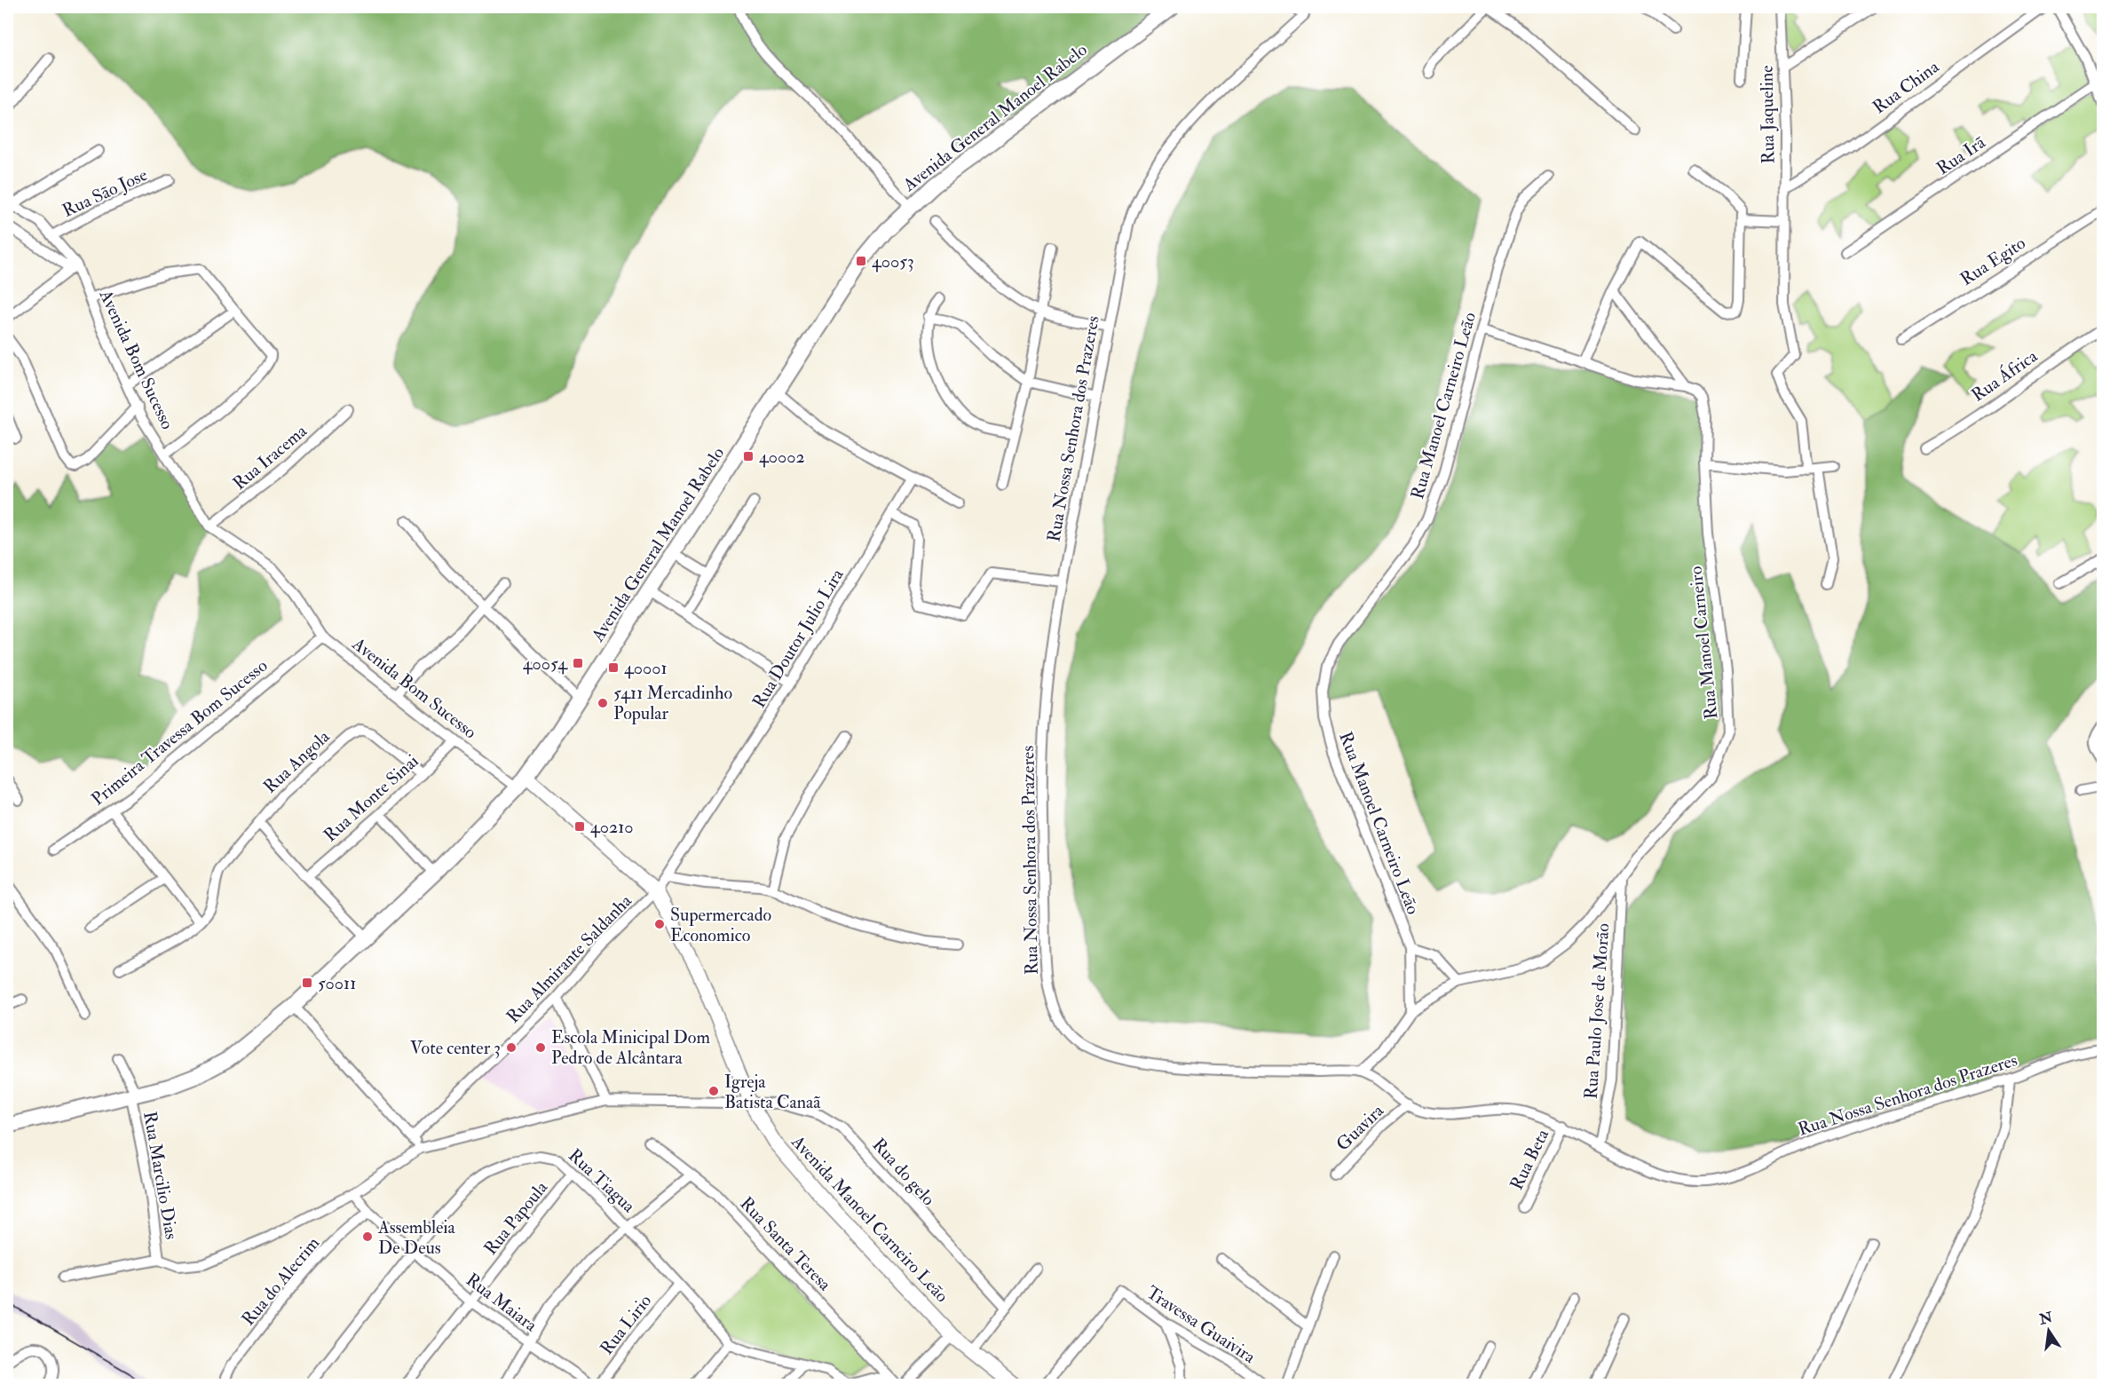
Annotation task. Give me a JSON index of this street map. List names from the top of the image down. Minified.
{"streets":{"main road":["Avenida General Manoel Rabelo","Avenida Manoel Carneiro Leão"],"street":["Rua China","Rua Jaqueline","Rua Irã","Rua São Jose","Rua Egito","Avenida Bom Sucesso","Rua África","Rua Manoel Carneiro Leão","Rua Nossa Senhora dos Prazeres","Rua Iracema","Rua Doutor Julio Lira","Rua Manoel Carneiro","Primeira Travessa Bom Sucesso","Rua Angola","Rua Monte Sinai","Rua Almirante Saldanha","Rua Paulo Jose de Morão","Guavira","Rua Beta","Rua do gelo","Rua Marcilio Dias","Rua Tiagua","Rua Papoula","Rua Santa Teresa","Rua do Alecrim","Rua Maiara","Rua Lirio","Travessa Guaivira"]},"crossings":[["Rua China","Rua Jaqueline"],["Avenida General Manoel Rabelo","Avenida Bom Sucesso"],["Avenida General Manoel Rabelo","Rua Marcilio Dias"],["Avenida General Manoel Rabelo","Avenida Manoel Carneiro Leão"],["Rua São Jose","Avenida Bom Sucesso"],["Avenida Bom Sucesso","Rua Iracema"],["Avenida Bom Sucesso","Primeira Travessa Bom Sucesso"],["Avenida Bom Sucesso","Rua Monte Sinai"],["Avenida Bom Sucesso","Avenida Manoel Carneiro Leão"],["Rua Manoel Carneiro Leão","Rua Manoel Carneiro"],["Rua Nossa Senhora dos Prazeres","Rua Paulo Jose de Morão"],["Rua Nossa Senhora dos Prazeres","Guavira"],["Rua Nossa Senhora dos Prazeres","Rua Beta"],["Rua Doutor Julio Lira","Rua Almirante Saldanha"],["Rua Doutor Julio Lira","Avenida Manoel Carneiro Leão"],["Rua Manoel Carneiro","Rua Paulo Jose de Morão"],["Rua Angola","Rua Monte Sinai"],["Rua Almirante Saldanha","Avenida Manoel Carneiro Leão"],["Rua do gelo","Avenida Manoel Carneiro Leão"],["Rua Tiagua","Rua Papoula"],["Rua Tiagua","Rua Maiara"],["Rua Tiagua","Rua Lirio"],["Rua Papoula","Rua Maiara"],["Rua do Alecrim","Rua Maiara"]],"places":{"transit":["40053","40002","40054","40001","40210","50011"],"other":["5411 Mercadinho Popular","Supermercado Economico","Vote center 3","Escola Minicipal Dom Pedro de Alcântara","Igreja Batista Canaã","Assembleia De Deus"]},"north":"top"}
